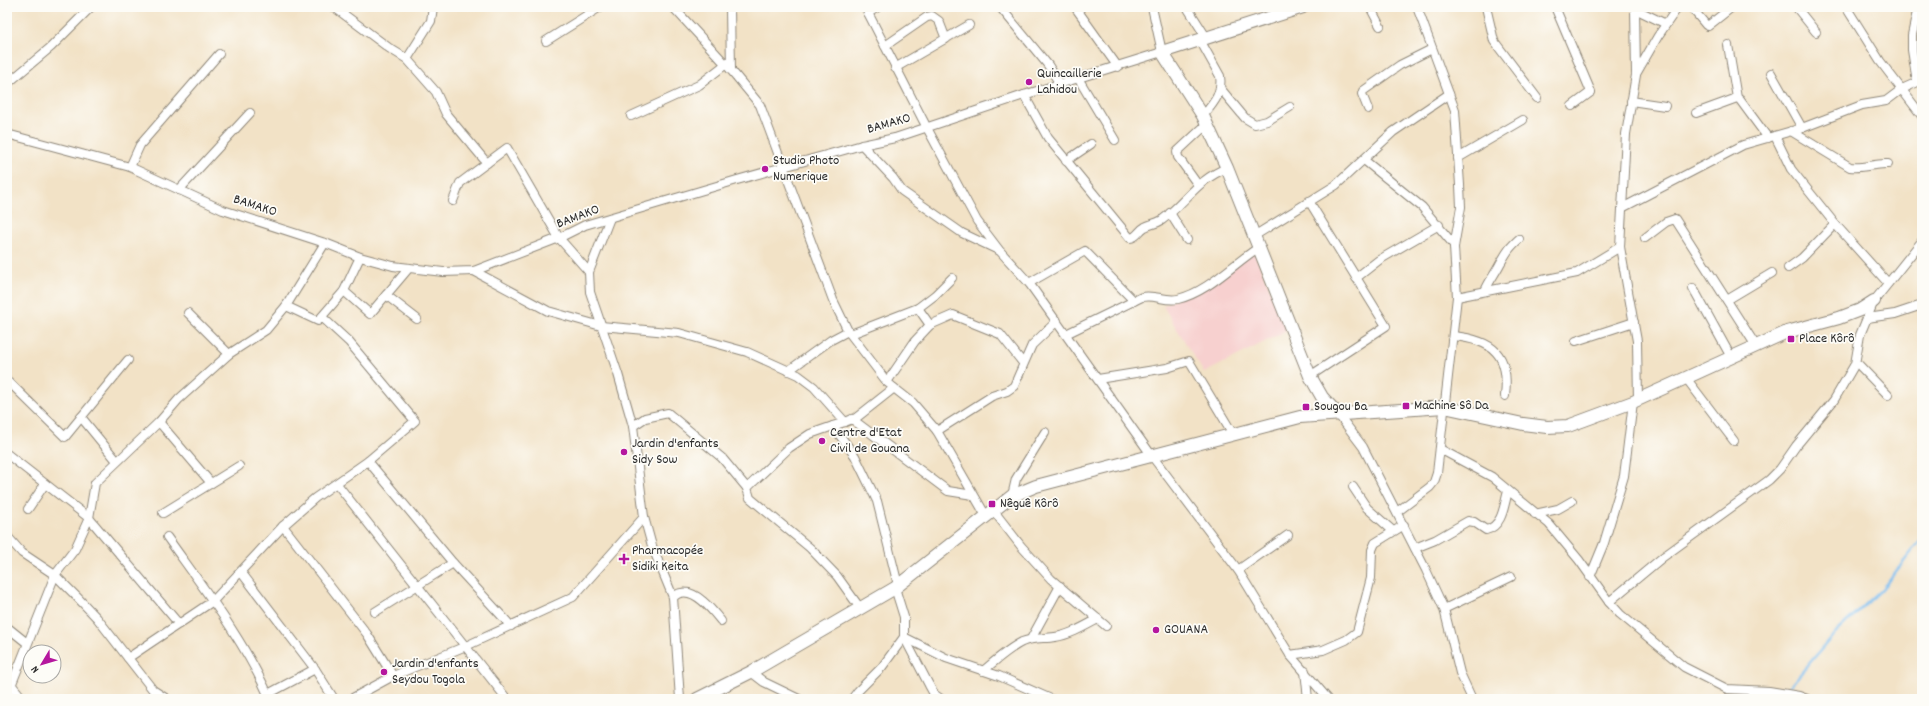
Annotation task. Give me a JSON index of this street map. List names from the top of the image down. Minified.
{"streets":{"street":["BAMAKO"]},"places":{"other":["Quincaillerie Lahidou","Studio Photo Numerique","Centre d'Etat Civil de Gouana","Jardin d'enfants Sidy Sow","GOUANA","Jardin d'enfants Seydou Togola"],"transit":["Place Kôrô","Machine Sô Da","Sougou Ba","Nêguê Kôrô"],"health":["Pharmacopée Sidiki Keita"]},"north":"bottom left"}
